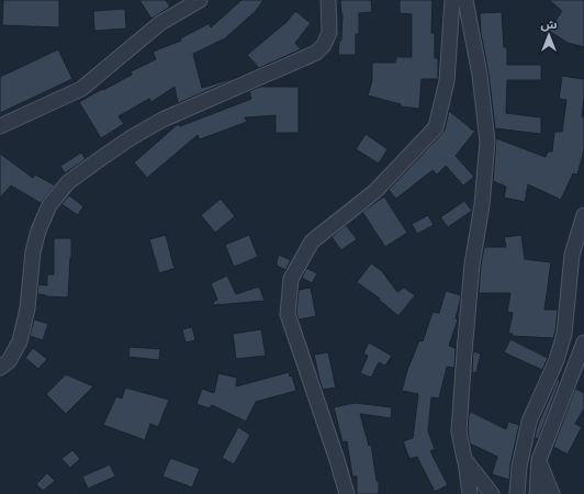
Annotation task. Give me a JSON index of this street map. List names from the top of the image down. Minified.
{"north":"top"}
